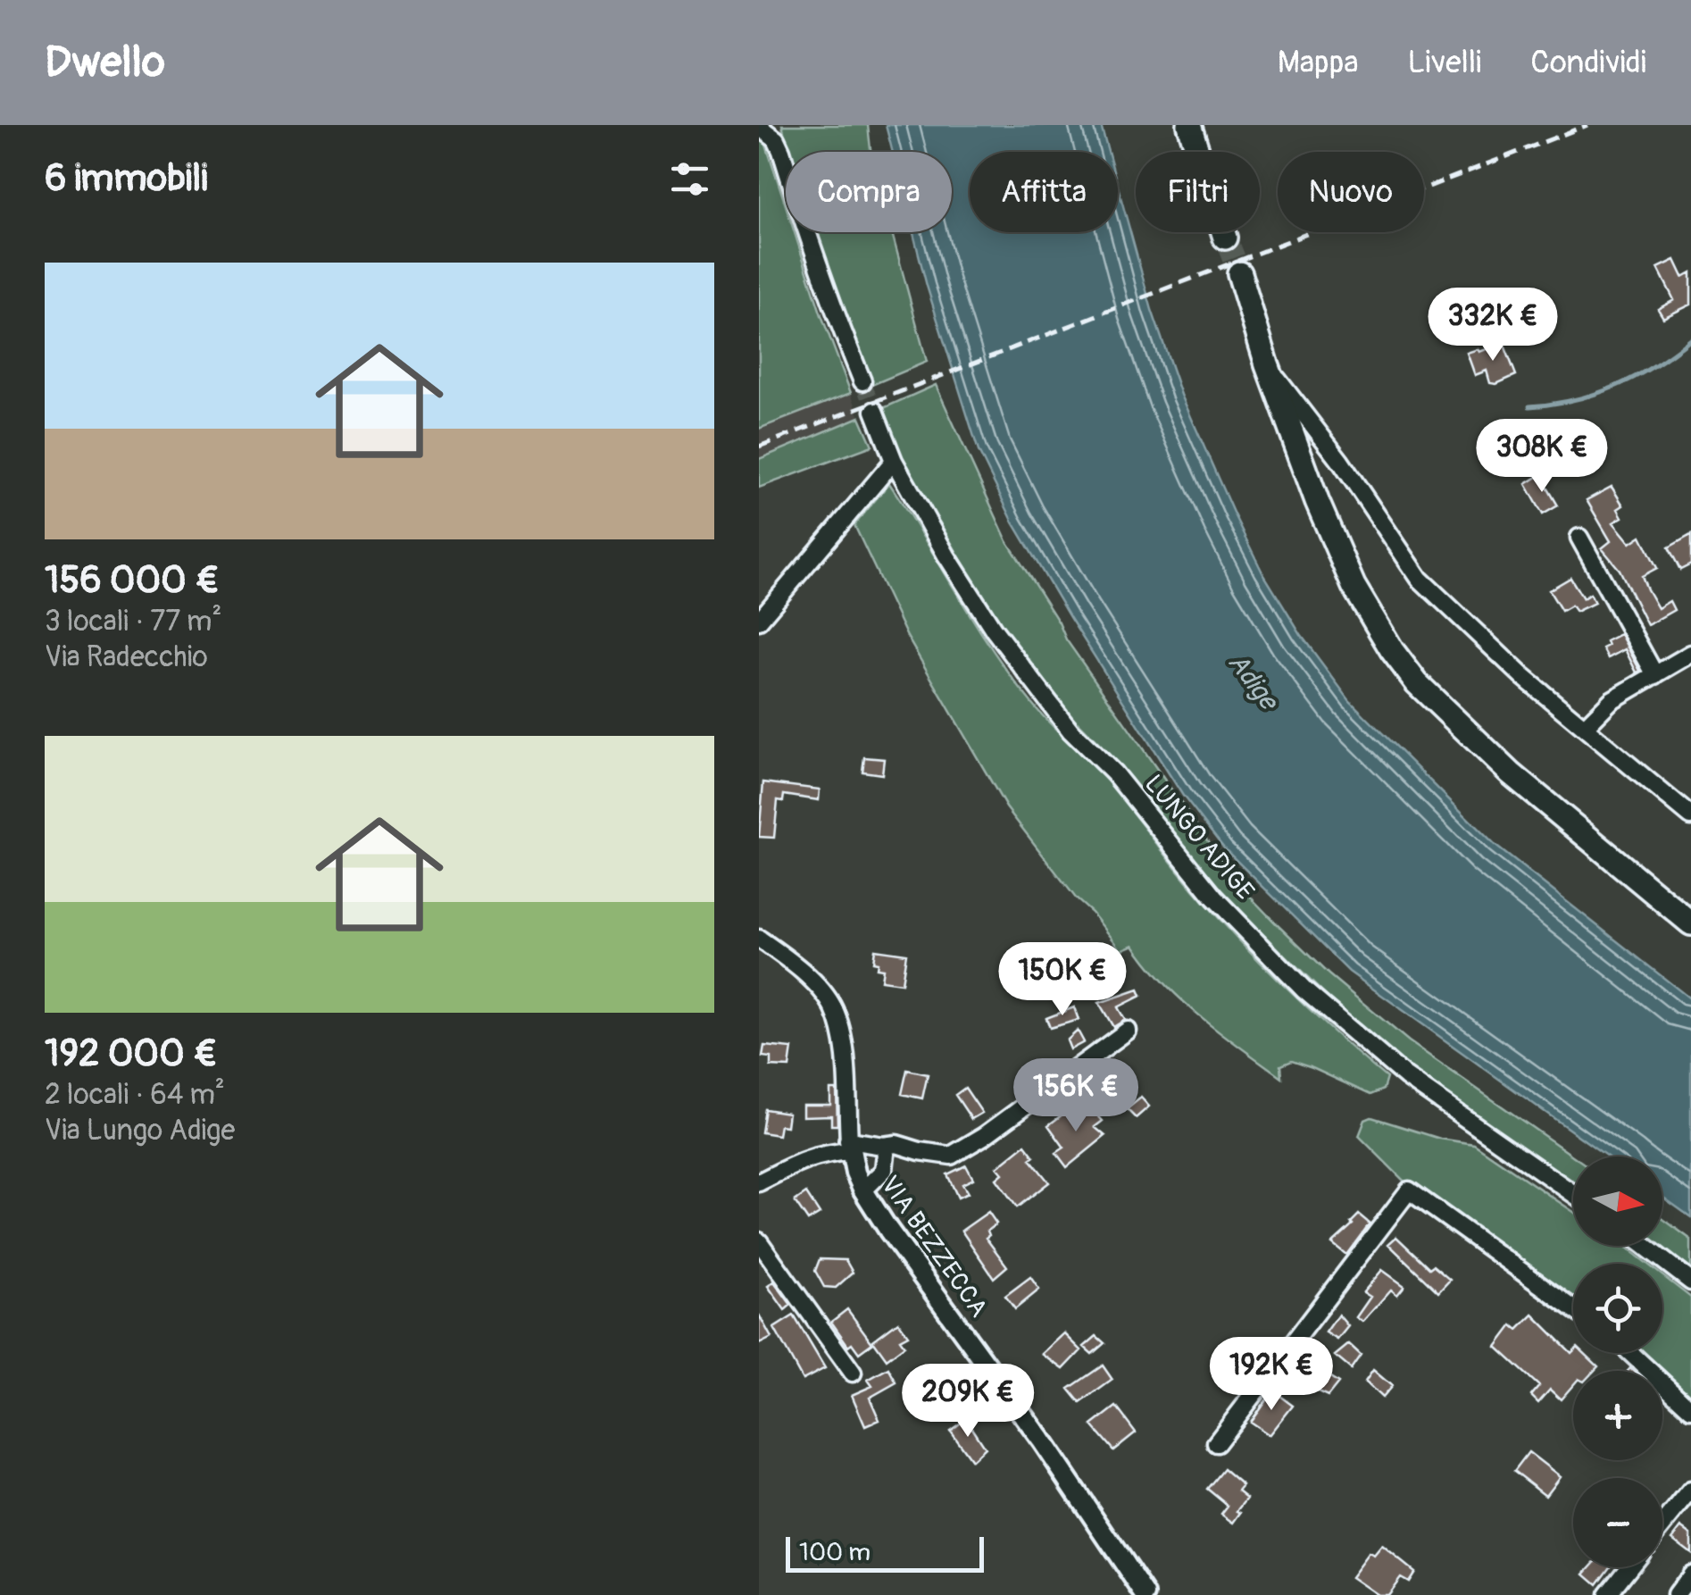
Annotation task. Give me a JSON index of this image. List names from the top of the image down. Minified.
{"streets":{"street":["LUNGO ADIGE","VIA BEZZECCA"]},"water":["Adige"],"scale_bar":"100 m","north":"right","page":{"header":"Dwello","nav":["Mappa","Livelli","Condividi"],"heading":"6 immobili","chip":["Compra","Affitta","Filtri","Nuovo"],"list":[{"name":"156 000 €","note":"3 locali · 77 m² · Via Radecchio"},{"name":"192 000 €","note":"2 locali · 64 m² · Via Lungo Adige"}],"price":["332K €","308K €","150K €","156K €","192K €","209K €"],"map_buttons":["+","−"],"scale":"100 m"}}
